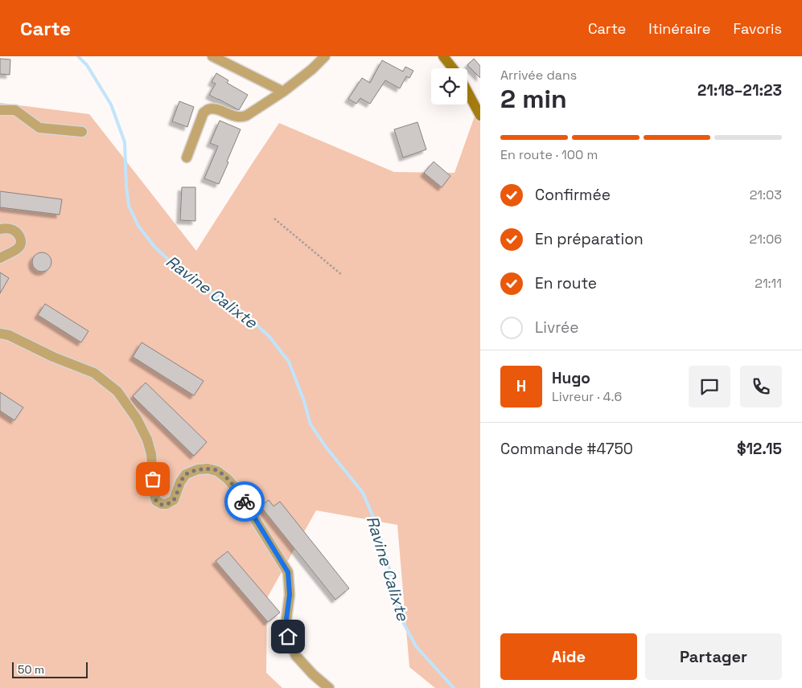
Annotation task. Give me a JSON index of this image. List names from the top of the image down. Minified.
{"water":["Ravine Calixte"],"scale_bar":"50 m","page":{"header":"Carte","nav":["Carte","Itinéraire","Favoris"],"heading":["2 min","Arrivée dans","21:18–21:23"],"panel":["Hugo","Livreur · 4.6","Commande #4750","$12.15"],"bar":"En route · 100 m","list":[["Confirmée","21:03"],["En préparation","21:06"],["En route","21:11"],"Livrée"],"round":"H","buttons":["Aide","Partager"],"scale":"50 m"}}
